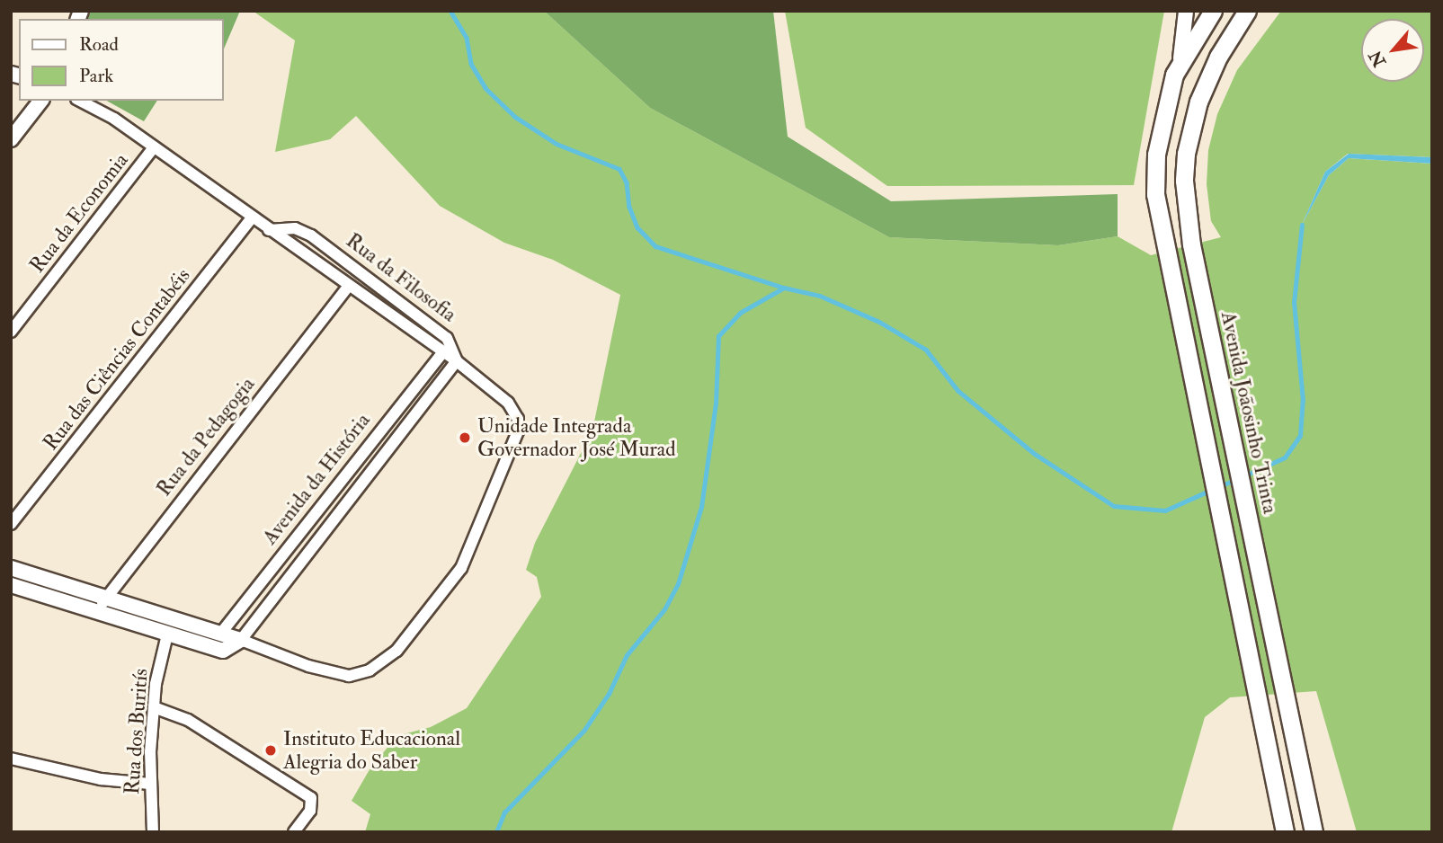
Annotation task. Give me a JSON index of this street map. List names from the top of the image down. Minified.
{"streets":{"main road":["Avenida Joãosinho Trinta"],"street":["Rua da Economia","Rua da Filosofia","Rua das Ciências Contabéis","Rua da Pedagogia","Avenida da História","Rua dos Buritís"]},"crossings":[["Rua da Economia","Rua da Filosofia"],["Rua da Filosofia","Rua das Ciências Contabéis"],["Rua da Filosofia","Rua da Pedagogia"],["Rua da Filosofia","Avenida da História"]],"places":["Unidade Integrada Governador José Murad","Instituto Educacional Alegria do Saber"],"legend":["Road","Park"],"north":"bottom left"}
